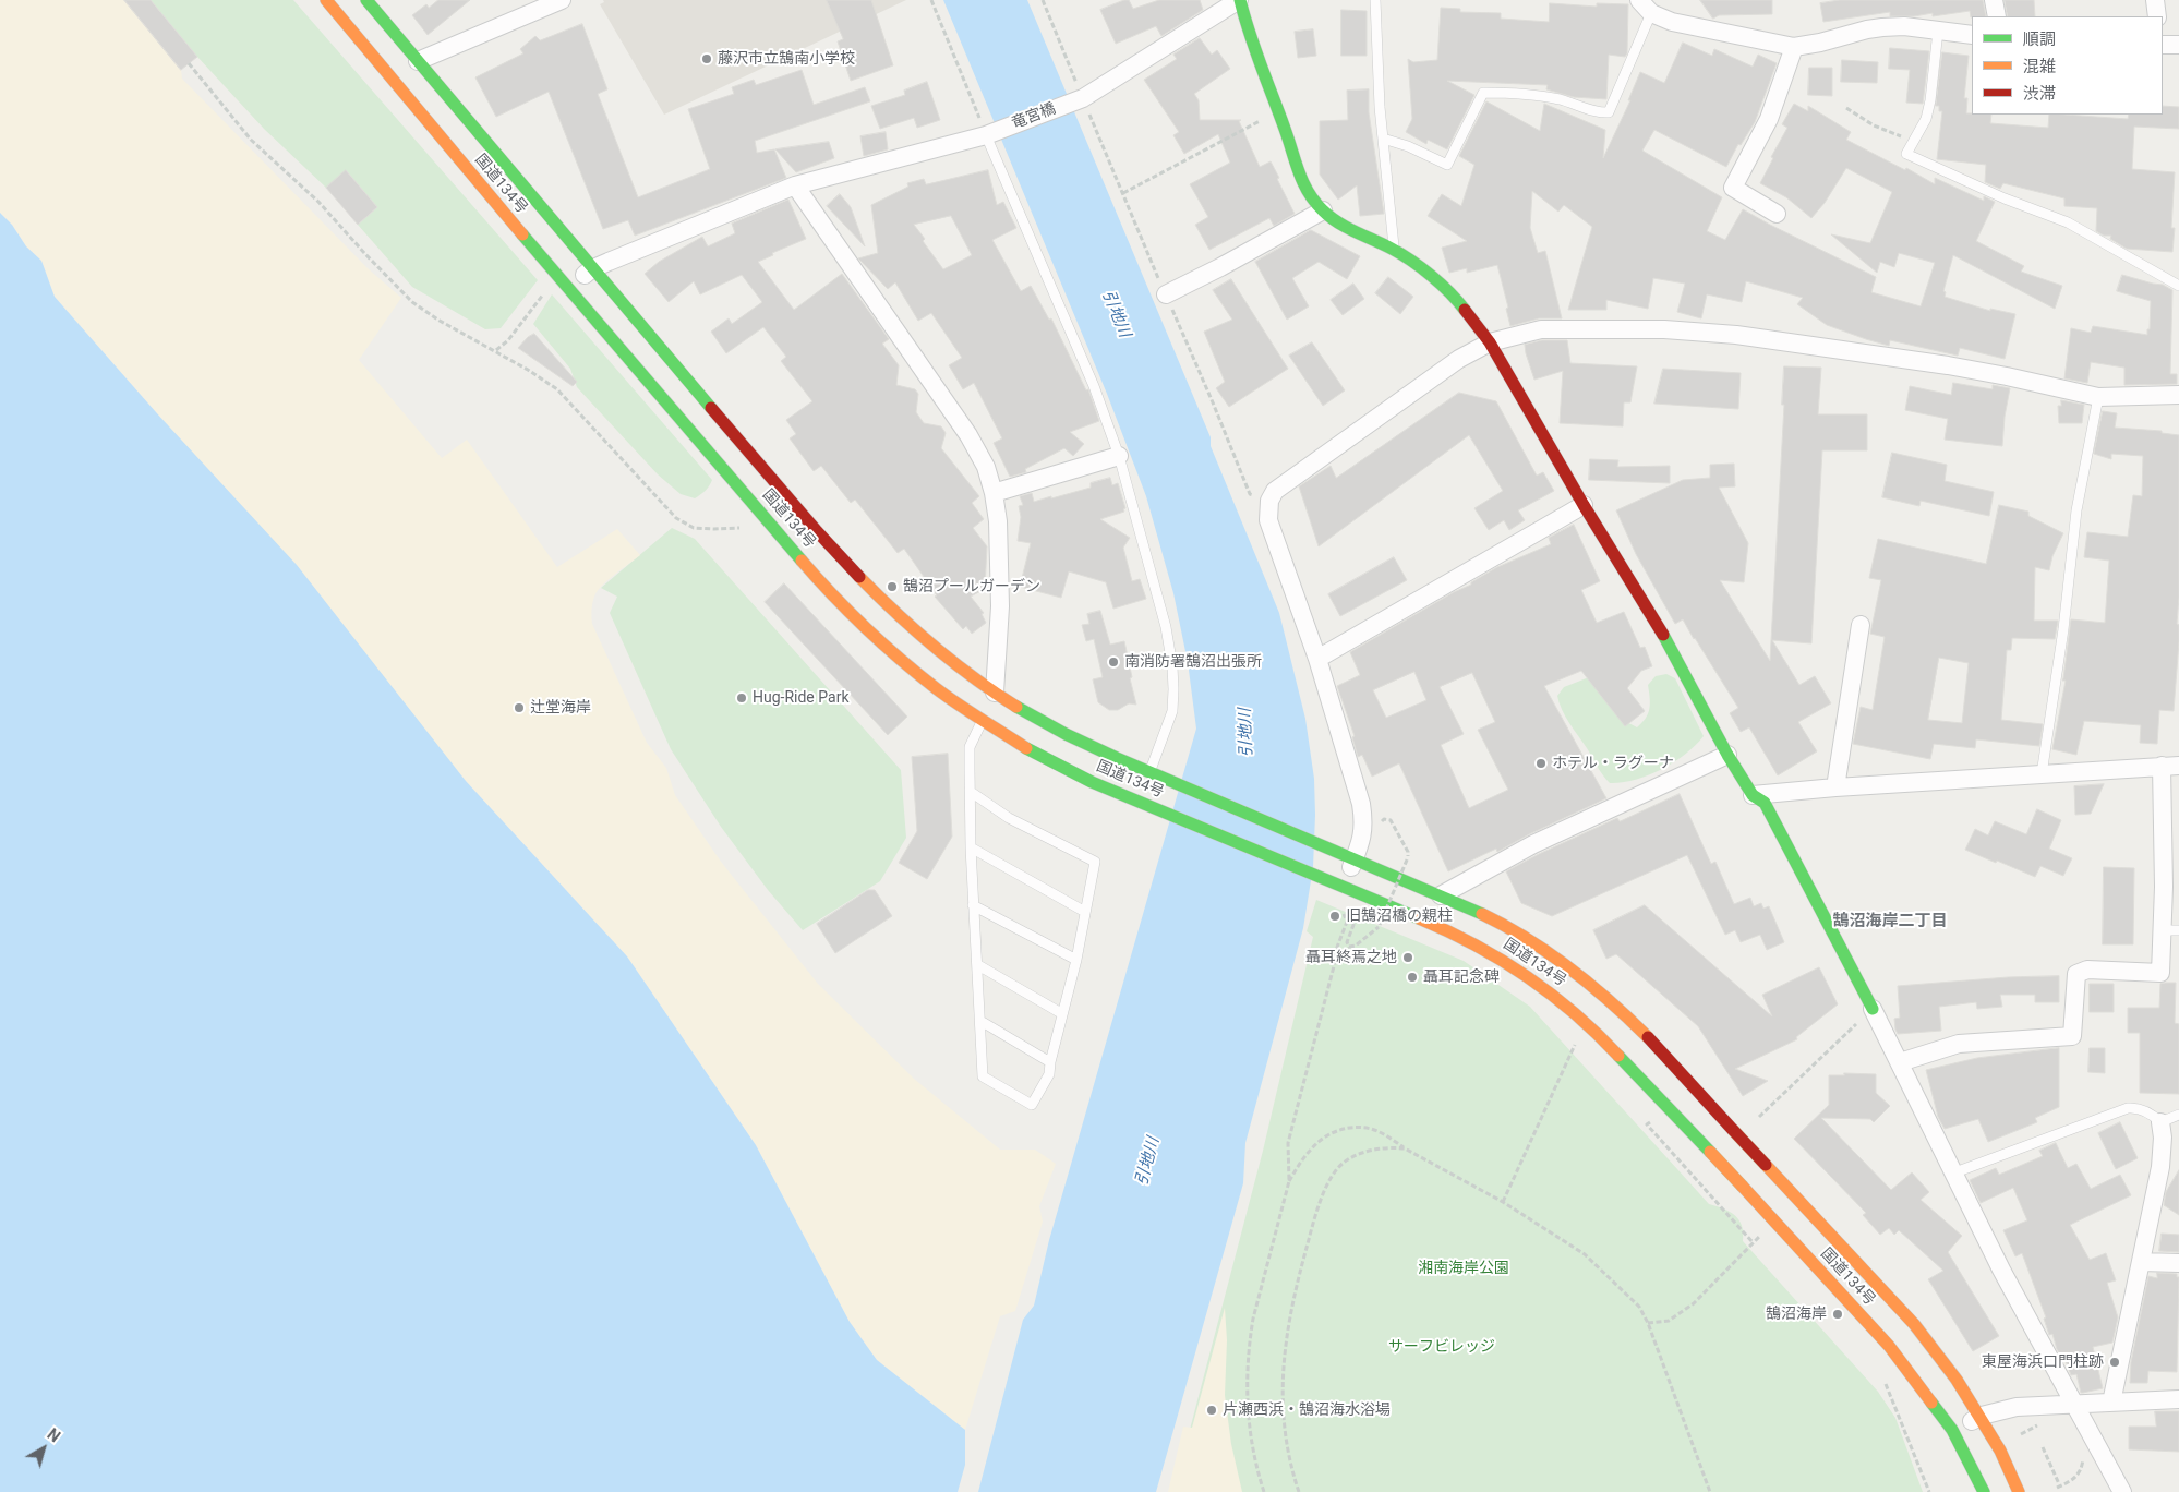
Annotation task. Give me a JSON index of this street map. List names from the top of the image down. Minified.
{"streets":{"main road":["国道134号"],"street":["竜宮橋"]},"crossings":[["竜宮橋","国道134号"]],"districts":["鵠沼海岸二丁目"],"water":["引地川"],"parks":["湘南海岸公園","サーフビレッジ"],"places":["藤沢市立鵠南小学校","鵠沼プールガーデン","南消防署鵠沼出張所","Hug-Ride Park","辻堂海岸","ホテル・ラグーナ","旧鵠沼橋の親柱","聶耳終焉之地","聶耳記念碑","鵠沼海岸","東屋海浜口門柱跡","片瀬西浜・鵠沼海水浴場"],"legend":["順調","混雑","渋滞"],"north":"top right"}
